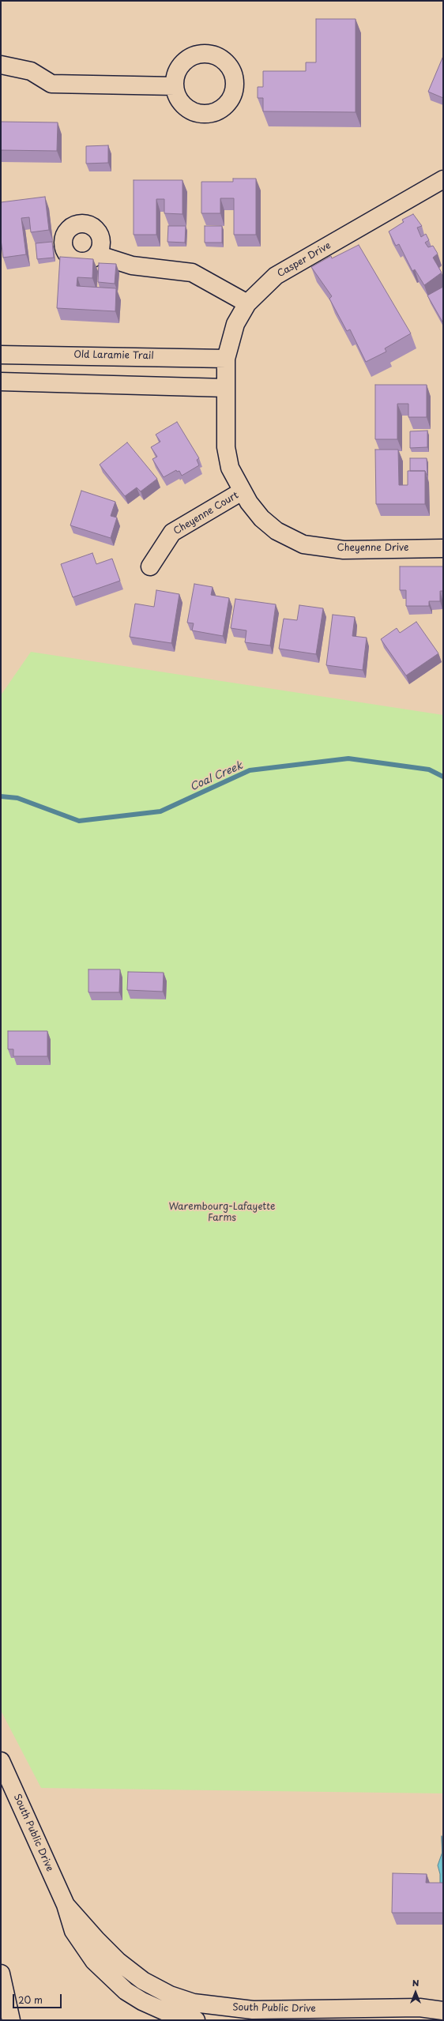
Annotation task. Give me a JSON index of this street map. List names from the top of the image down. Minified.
{"streets":{"street":["Casper Drive","Old Laramie Trail","Cheyenne Court","Cheyenne Drive","South Public Drive"]},"crossings":[["Casper Drive","Old Laramie Trail"],["Casper Drive","Cheyenne Drive"],["Cheyenne Court","Cheyenne Drive"]],"water":["Coal Creek"],"parks":["Warembourg-Lafayette Farms"],"scale_bar":"20 m","north":"top"}
